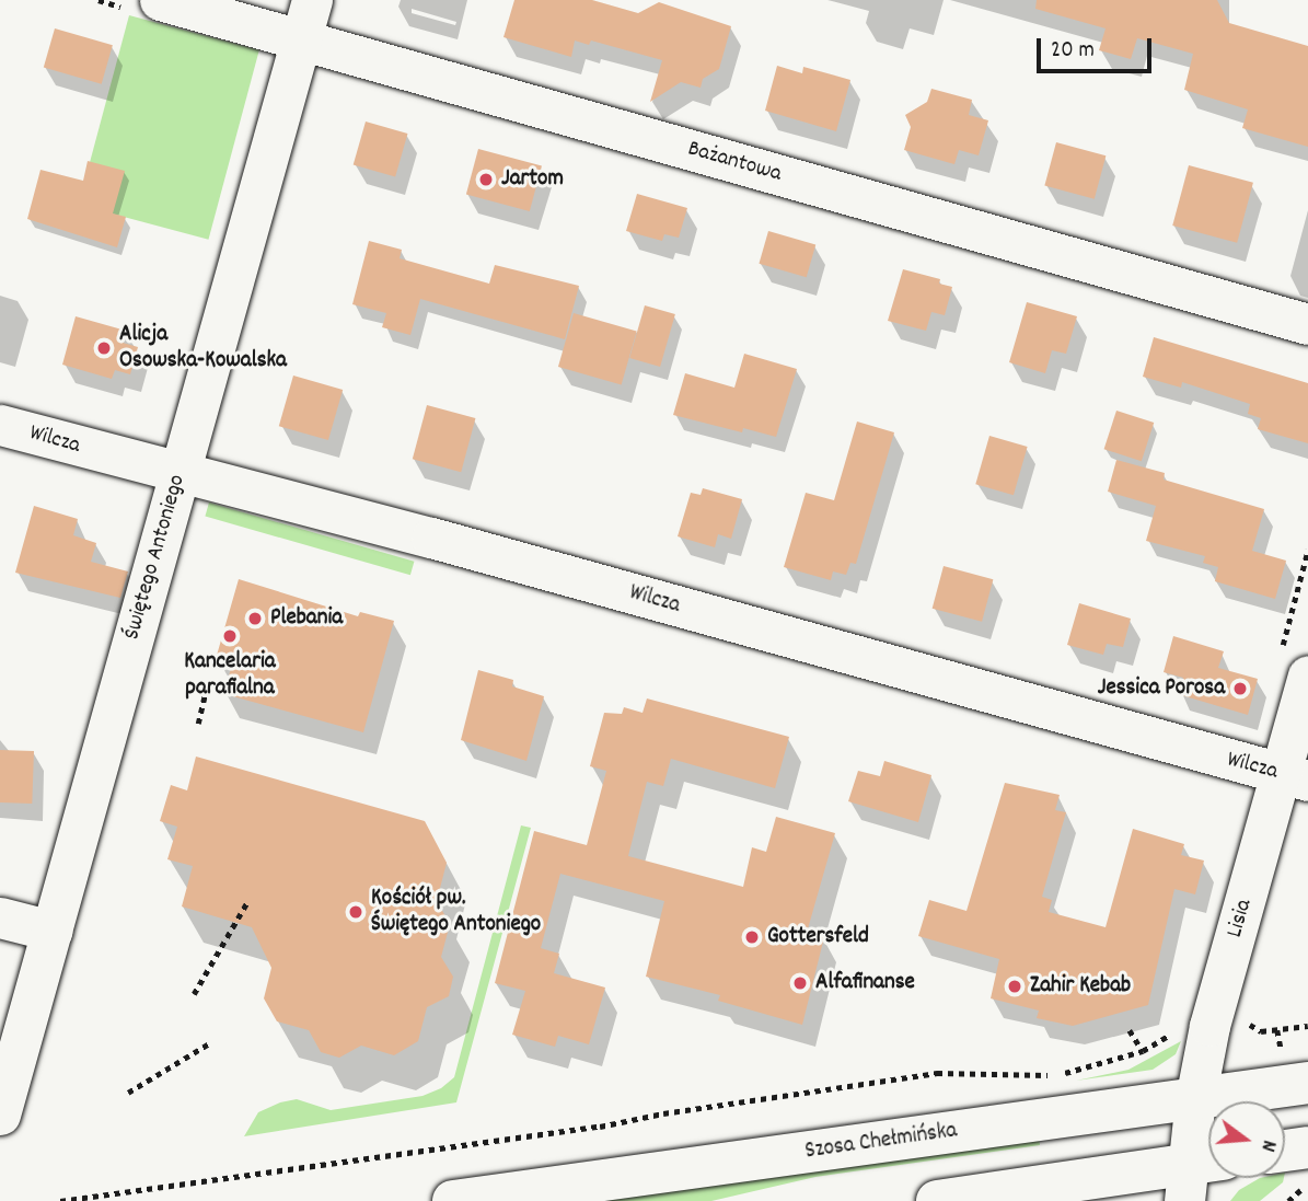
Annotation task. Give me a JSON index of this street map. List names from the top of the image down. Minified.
{"streets":{"main road":["Szosa Chełmińska"],"street":["Bażantowa","Wilcza","Świętego Antoniego","Lisia"]},"crossings":[["Bażantowa","Świętego Antoniego"],["Wilcza","Świętego Antoniego"],["Wilcza","Lisia"],["Lisia","Szosa Chełmińska"]],"places":["Jartom","Alicja Osowska-Kowalska","Plebania","Kancelaria parafialna","Jessica Porosa","Kościół pw. Świętego Antoniego","Gottersfeld","Alfafinanse","Zahir Kebab"],"scale_bar":"20 m","north":"right"}
